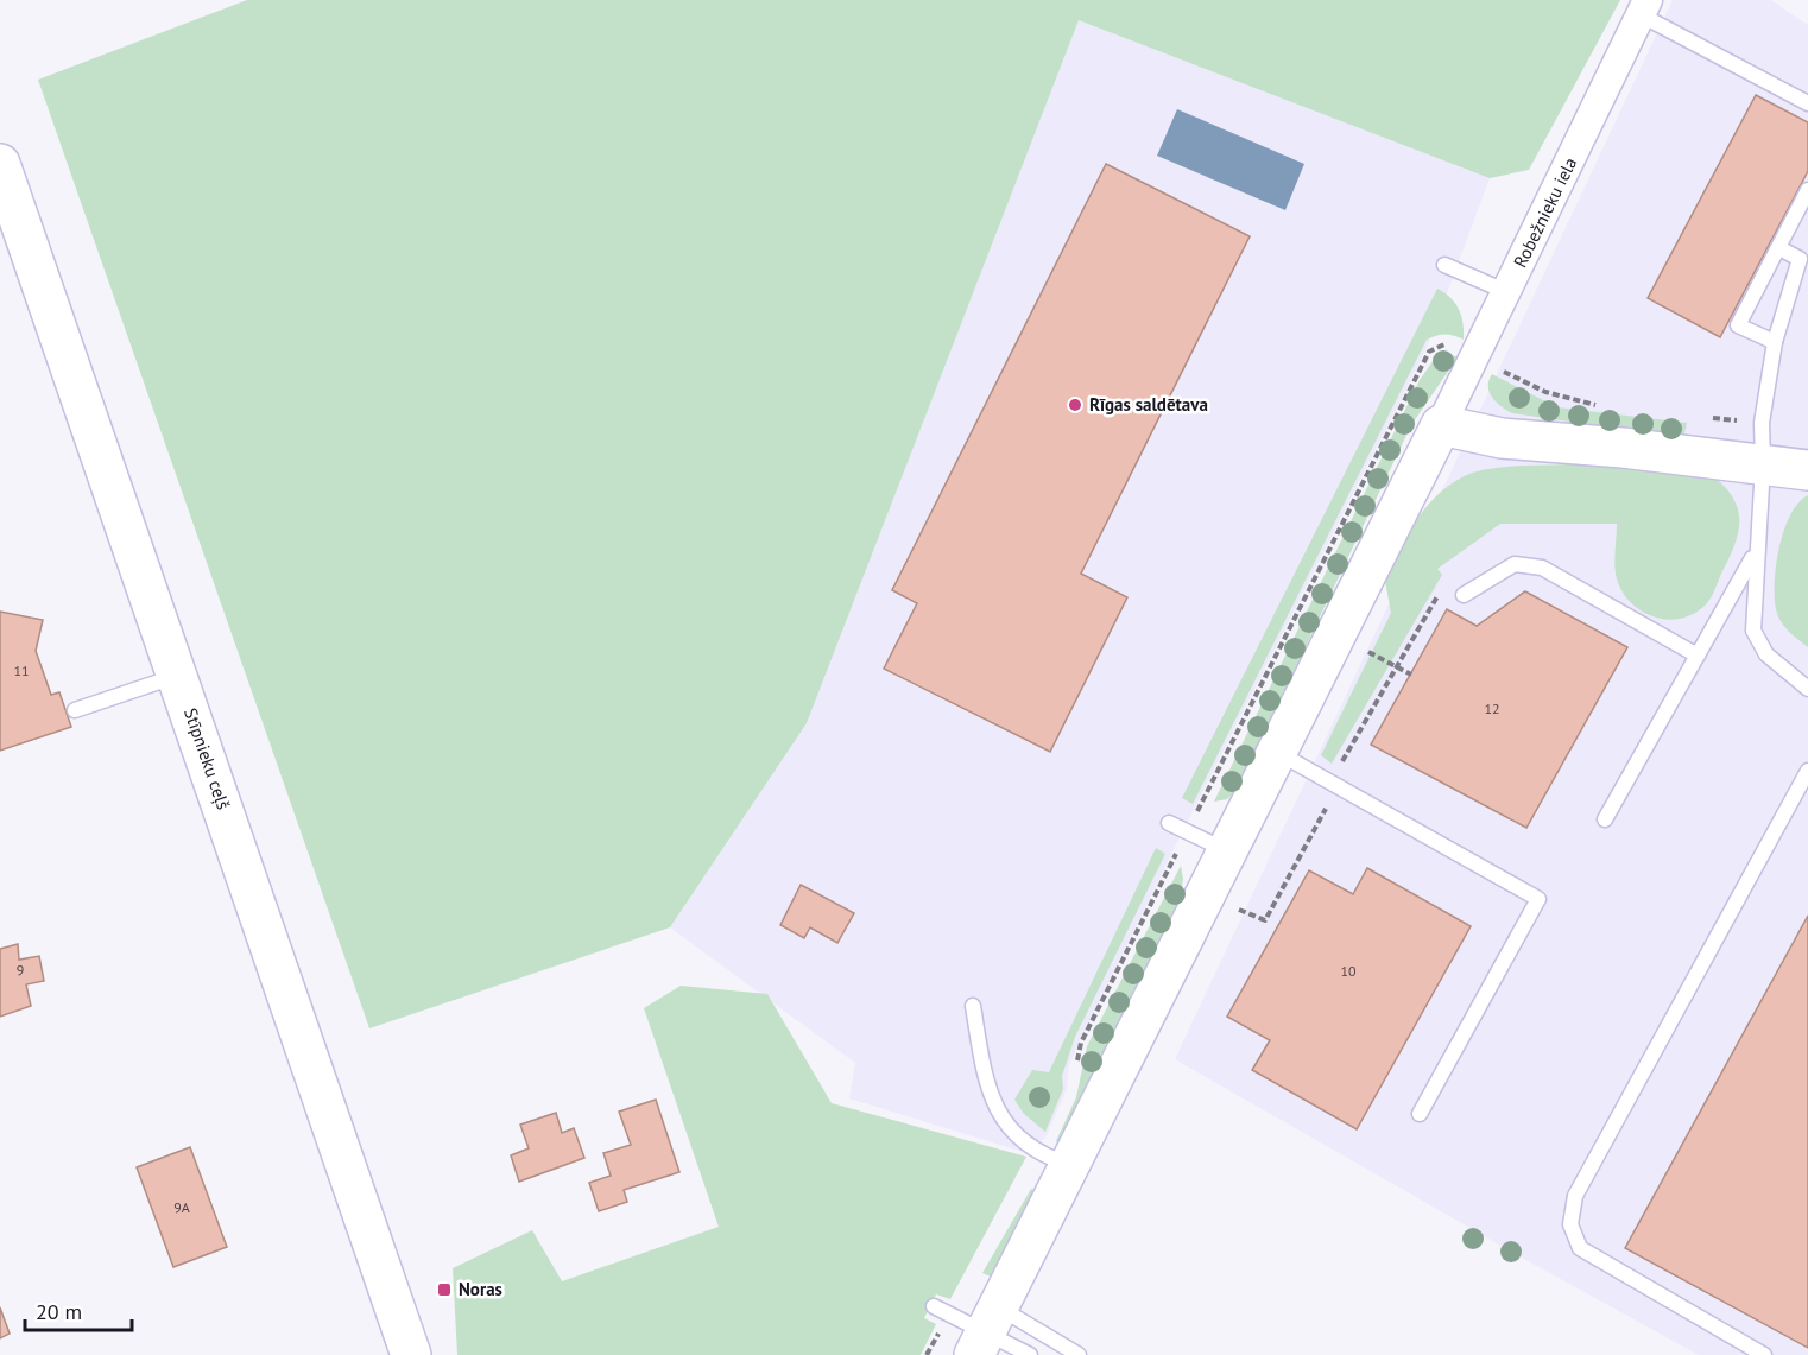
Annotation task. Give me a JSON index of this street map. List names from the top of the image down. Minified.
{"streets":{"street":["Robežnieku iela","Stīpnieku ceļš"]},"places":{"other":["Rīgas saldētava"],"transit":["Noras"]},"house_numbers":["11","12","9","10","9A"],"scale_bar":"20 m"}
